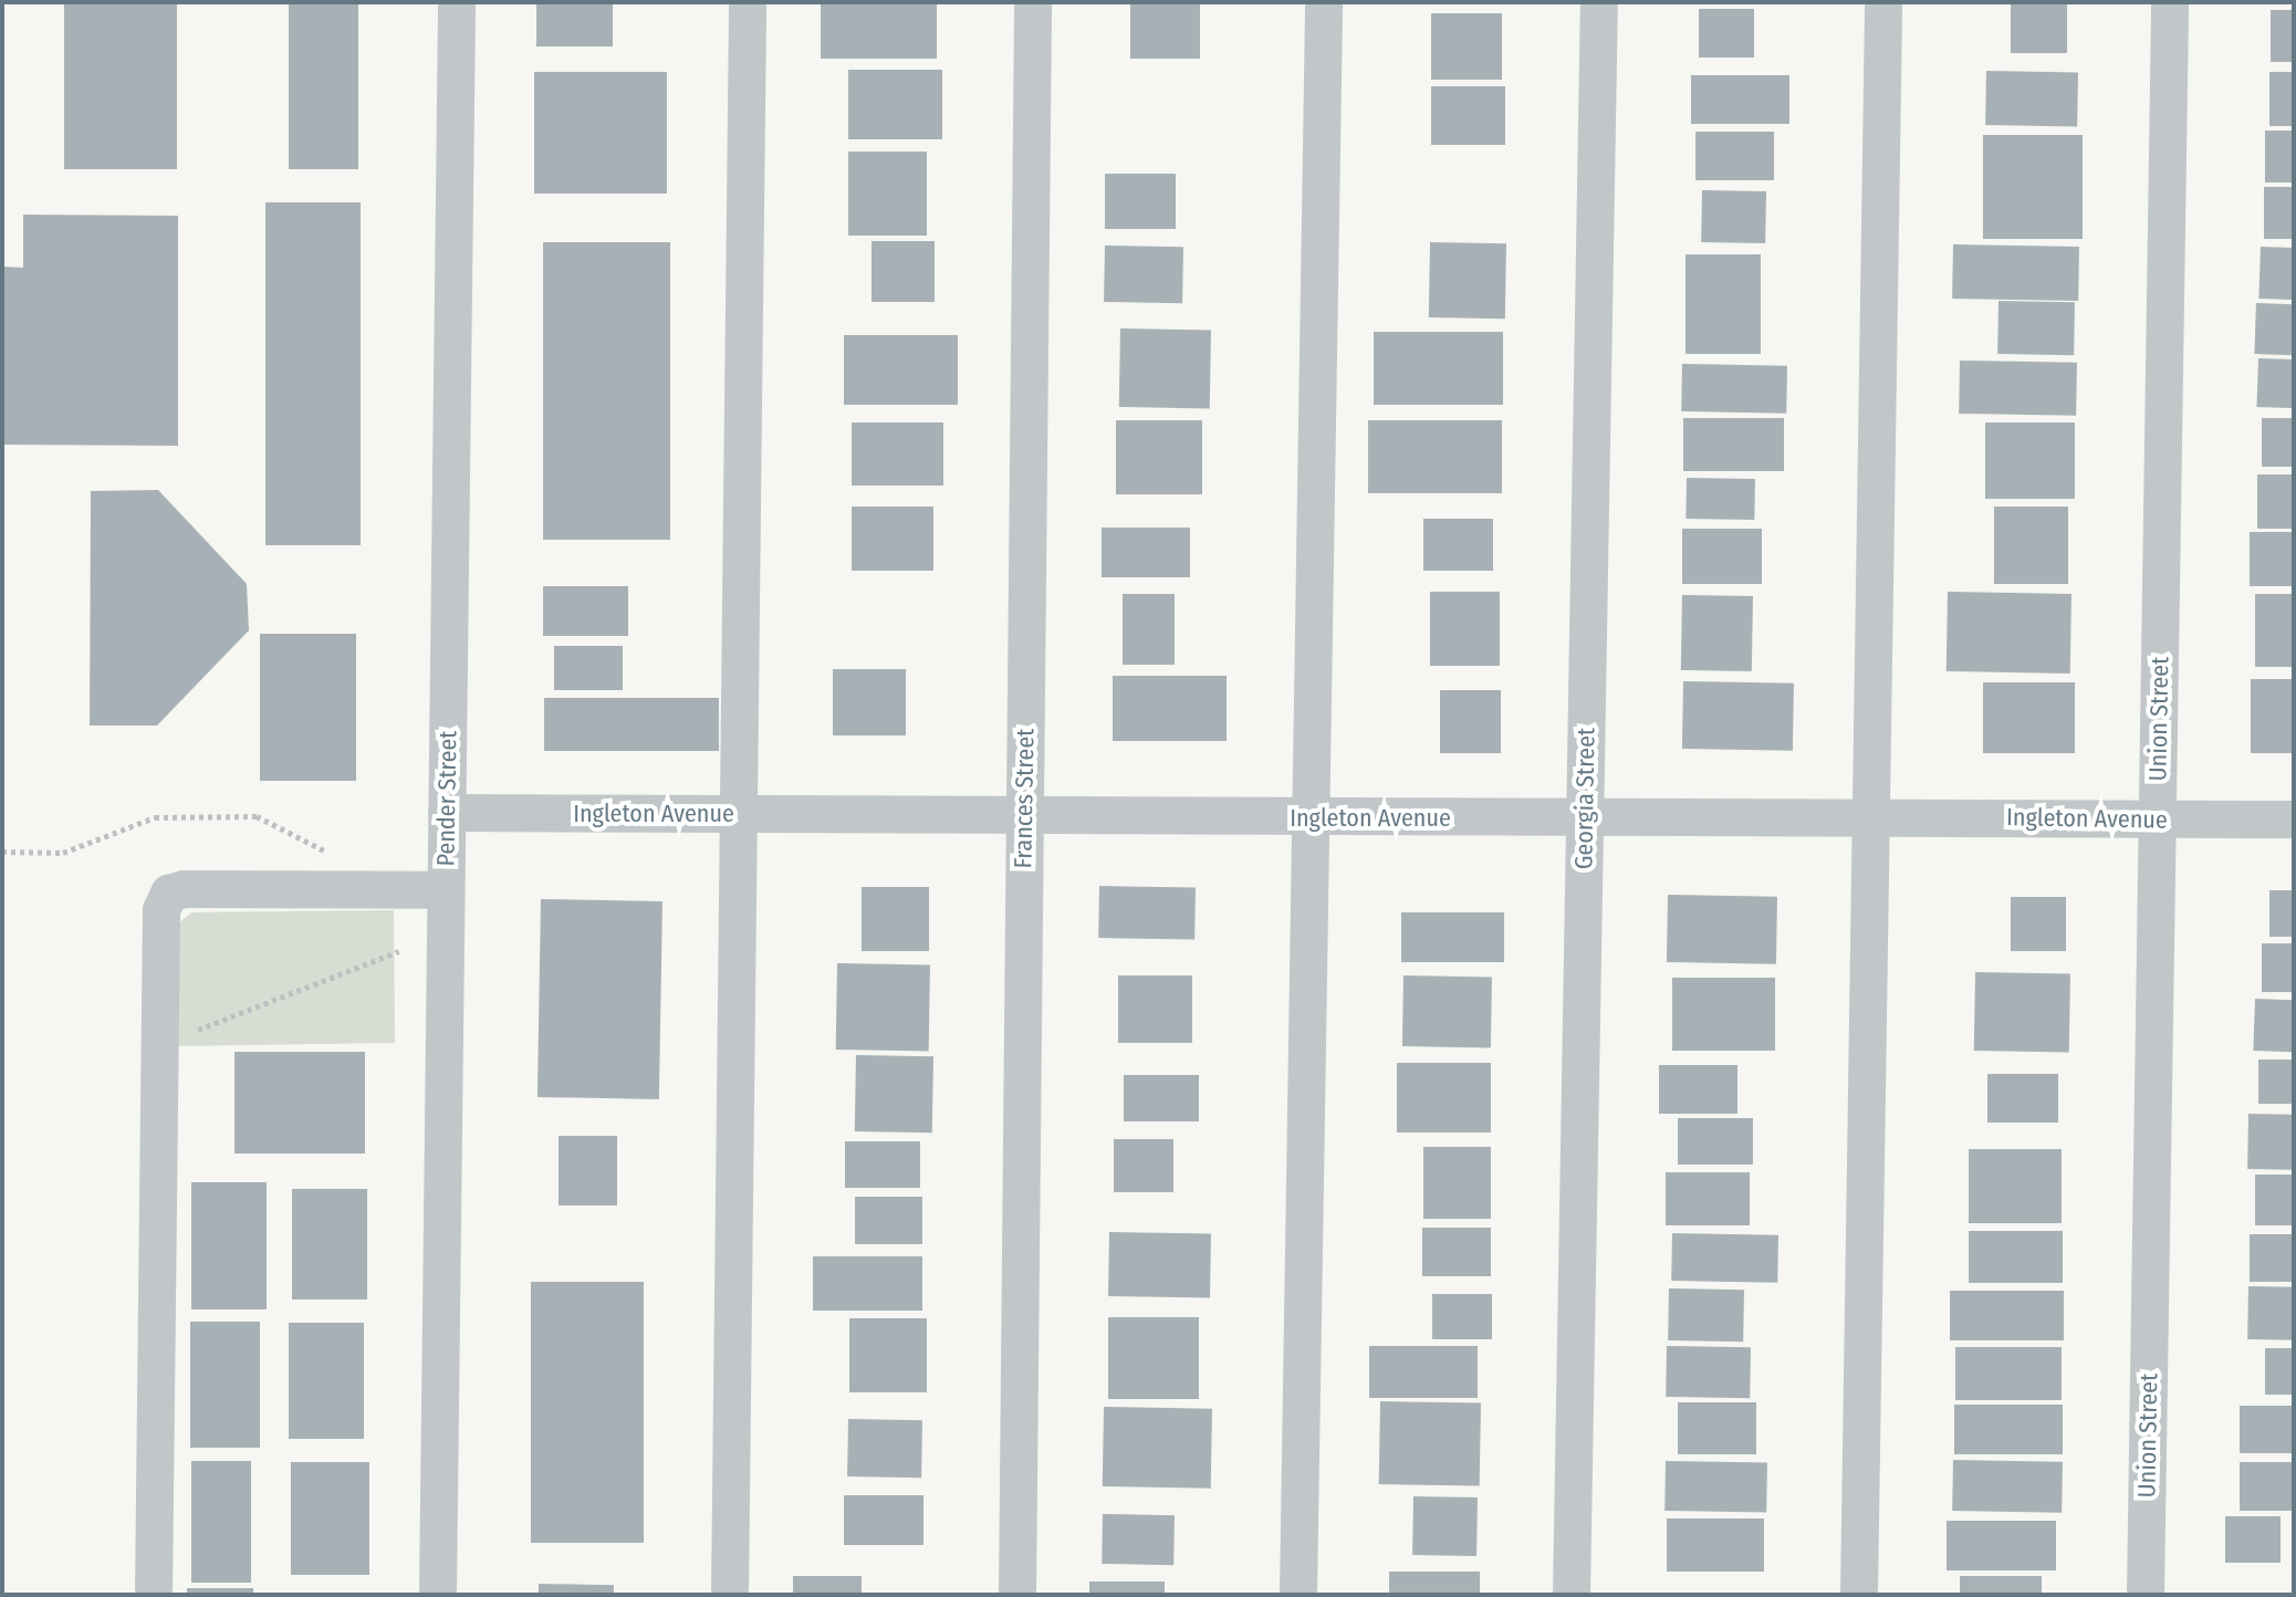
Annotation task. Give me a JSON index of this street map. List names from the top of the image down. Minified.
{"streets":{"street":["Union Street","Pender Street","Frances Street","Georgia Street","Ingleton Avenue"]},"crossings":[["Union Street","Ingleton Avenue"],["Pender Street","Ingleton Avenue"],["Frances Street","Ingleton Avenue"],["Georgia Street","Ingleton Avenue"]]}
